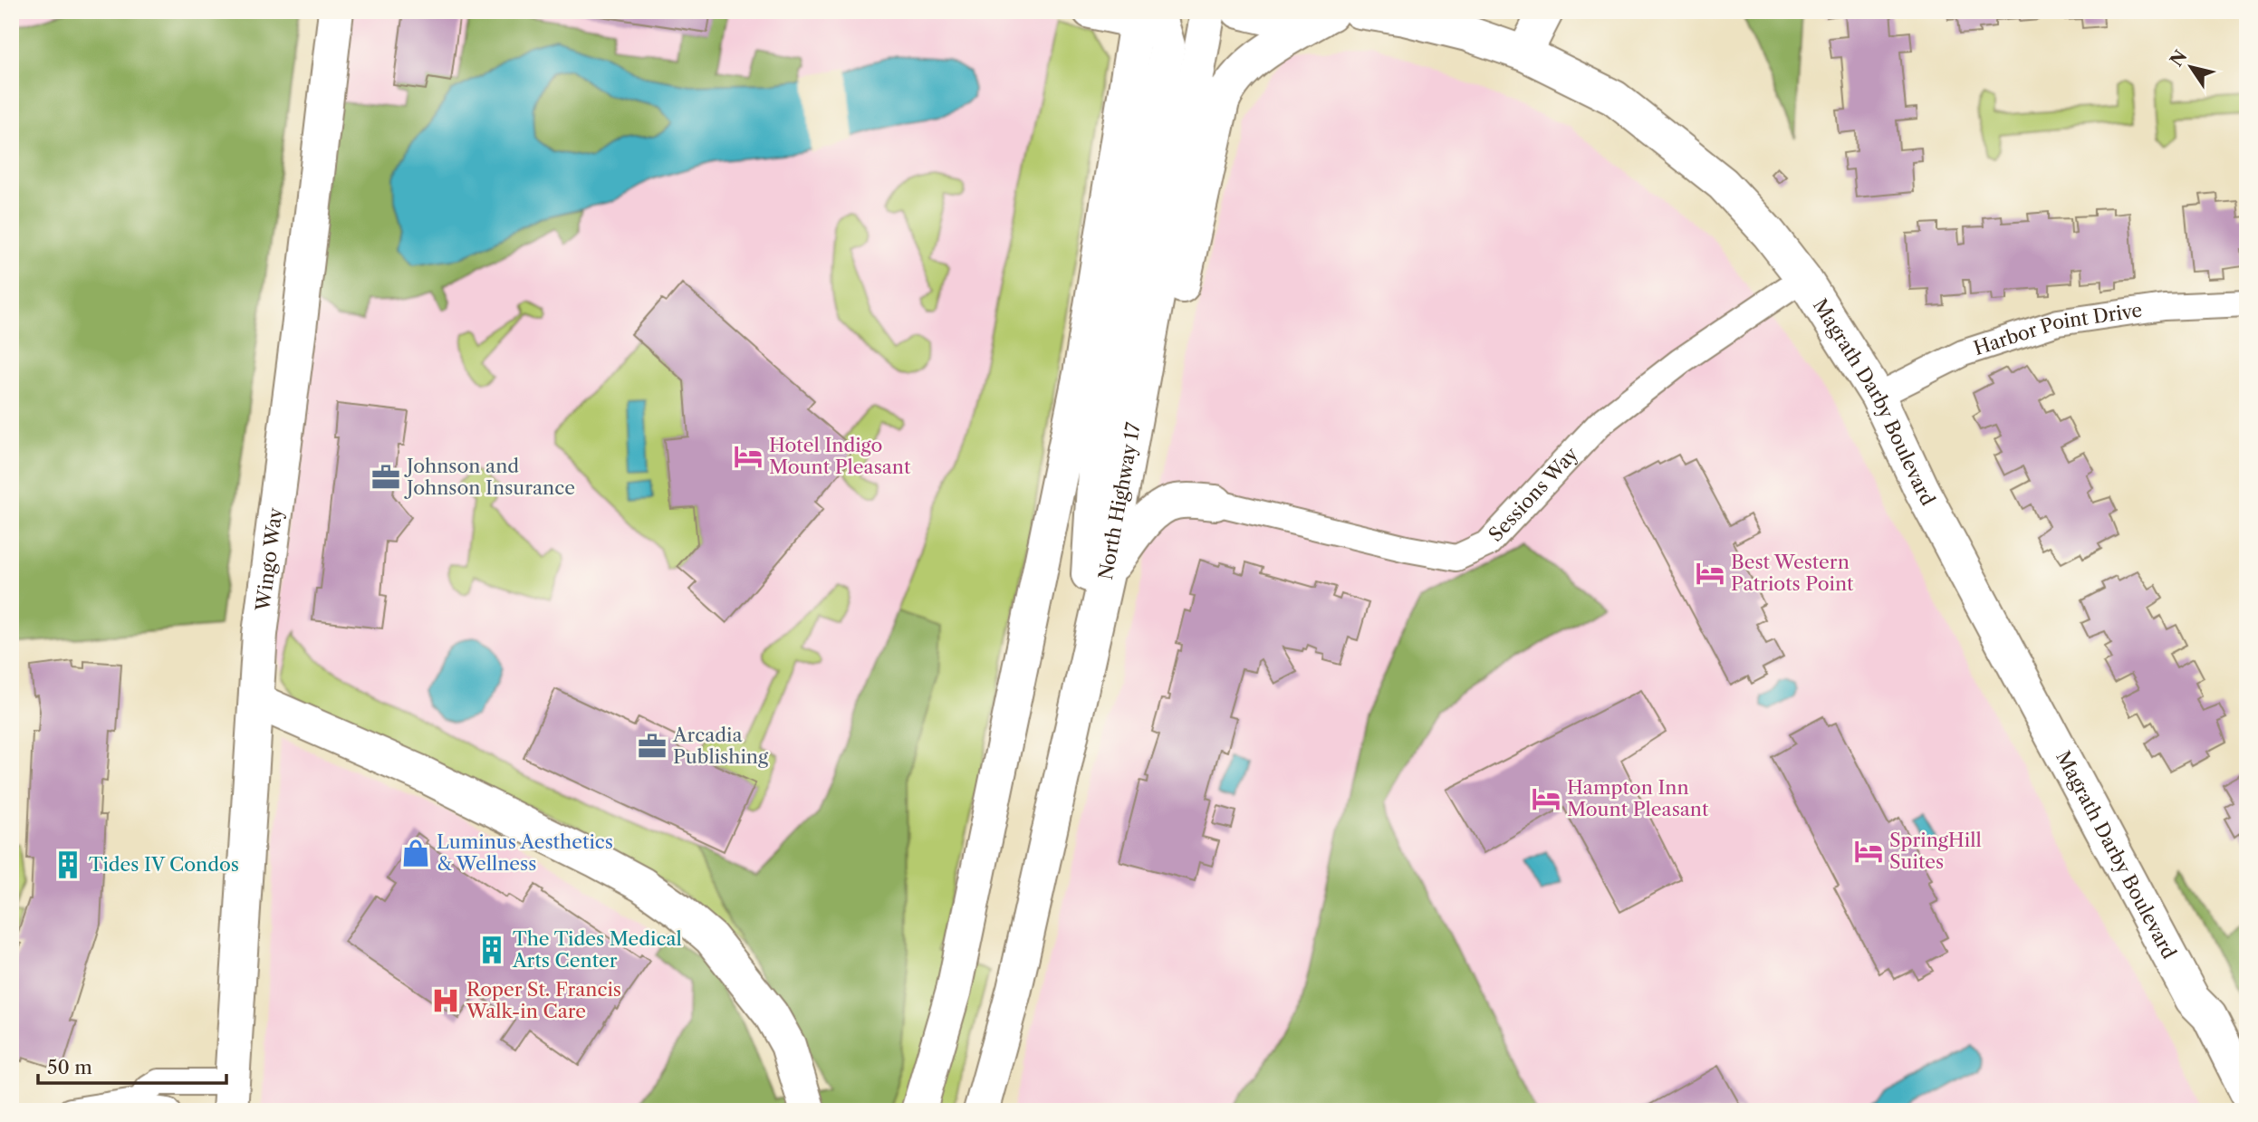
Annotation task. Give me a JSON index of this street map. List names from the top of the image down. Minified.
{"streets":{"main road":["Magrath Darby Boulevard","North Highway 17","Wingo Way"],"street":["Harbor Point Drive","Sessions Way"]},"crossings":[["Harbor Point Drive","Magrath Darby Boulevard"],["Magrath Darby Boulevard","Sessions Way"]],"places":{"hotel":["Hotel Indigo Mount Pleasant","Best Western Patriots Point","Hampton Inn Mount Pleasant","SpringHill Suites"],"office":["Johnson and Johnson Insurance","Arcadia Publishing"],"shop":["Luminus Aesthetics & Wellness"],"building":["Tides IV Condos","The Tides Medical Arts Center"],"hospital":["Roper St. Francis Walk-in Care"]},"scale_bar":"50 m","north":"top left"}
